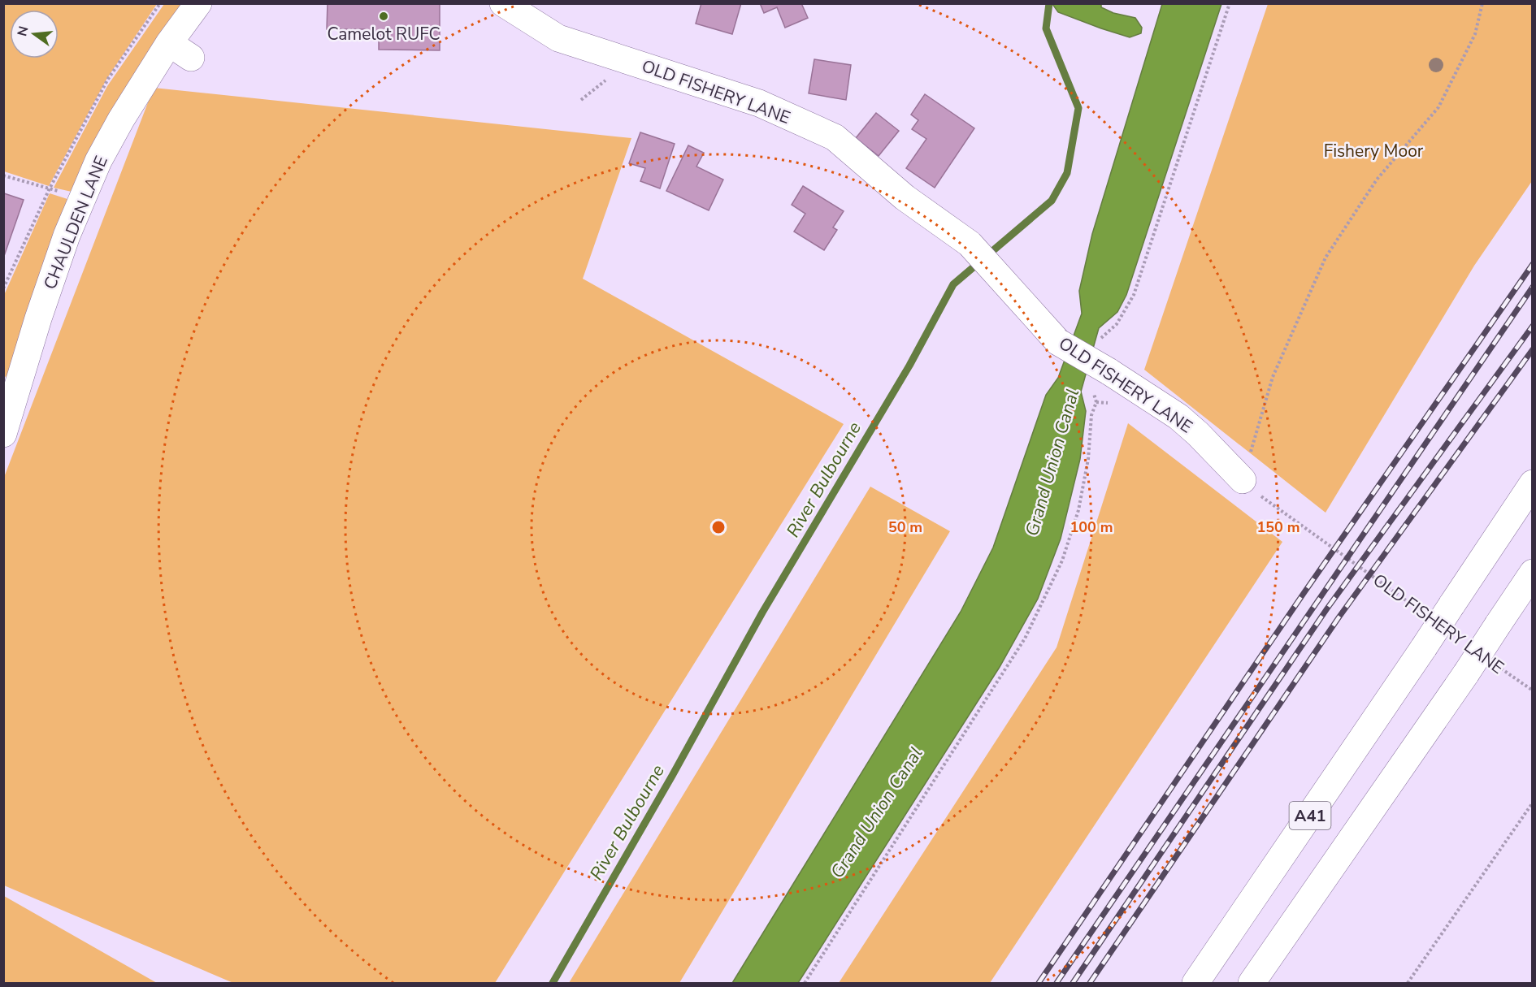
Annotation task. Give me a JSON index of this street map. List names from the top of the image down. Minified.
{"streets":{"main road":["OLD FISHERY LANE","CHAULDEN LANE","A41"]},"water":["Grand Union Canal","River Bulbourne"],"parks":["Fishery Moor"],"places":["Camelot RUFC"],"north":"left","rings":["50 m","100 m","150 m"]}
